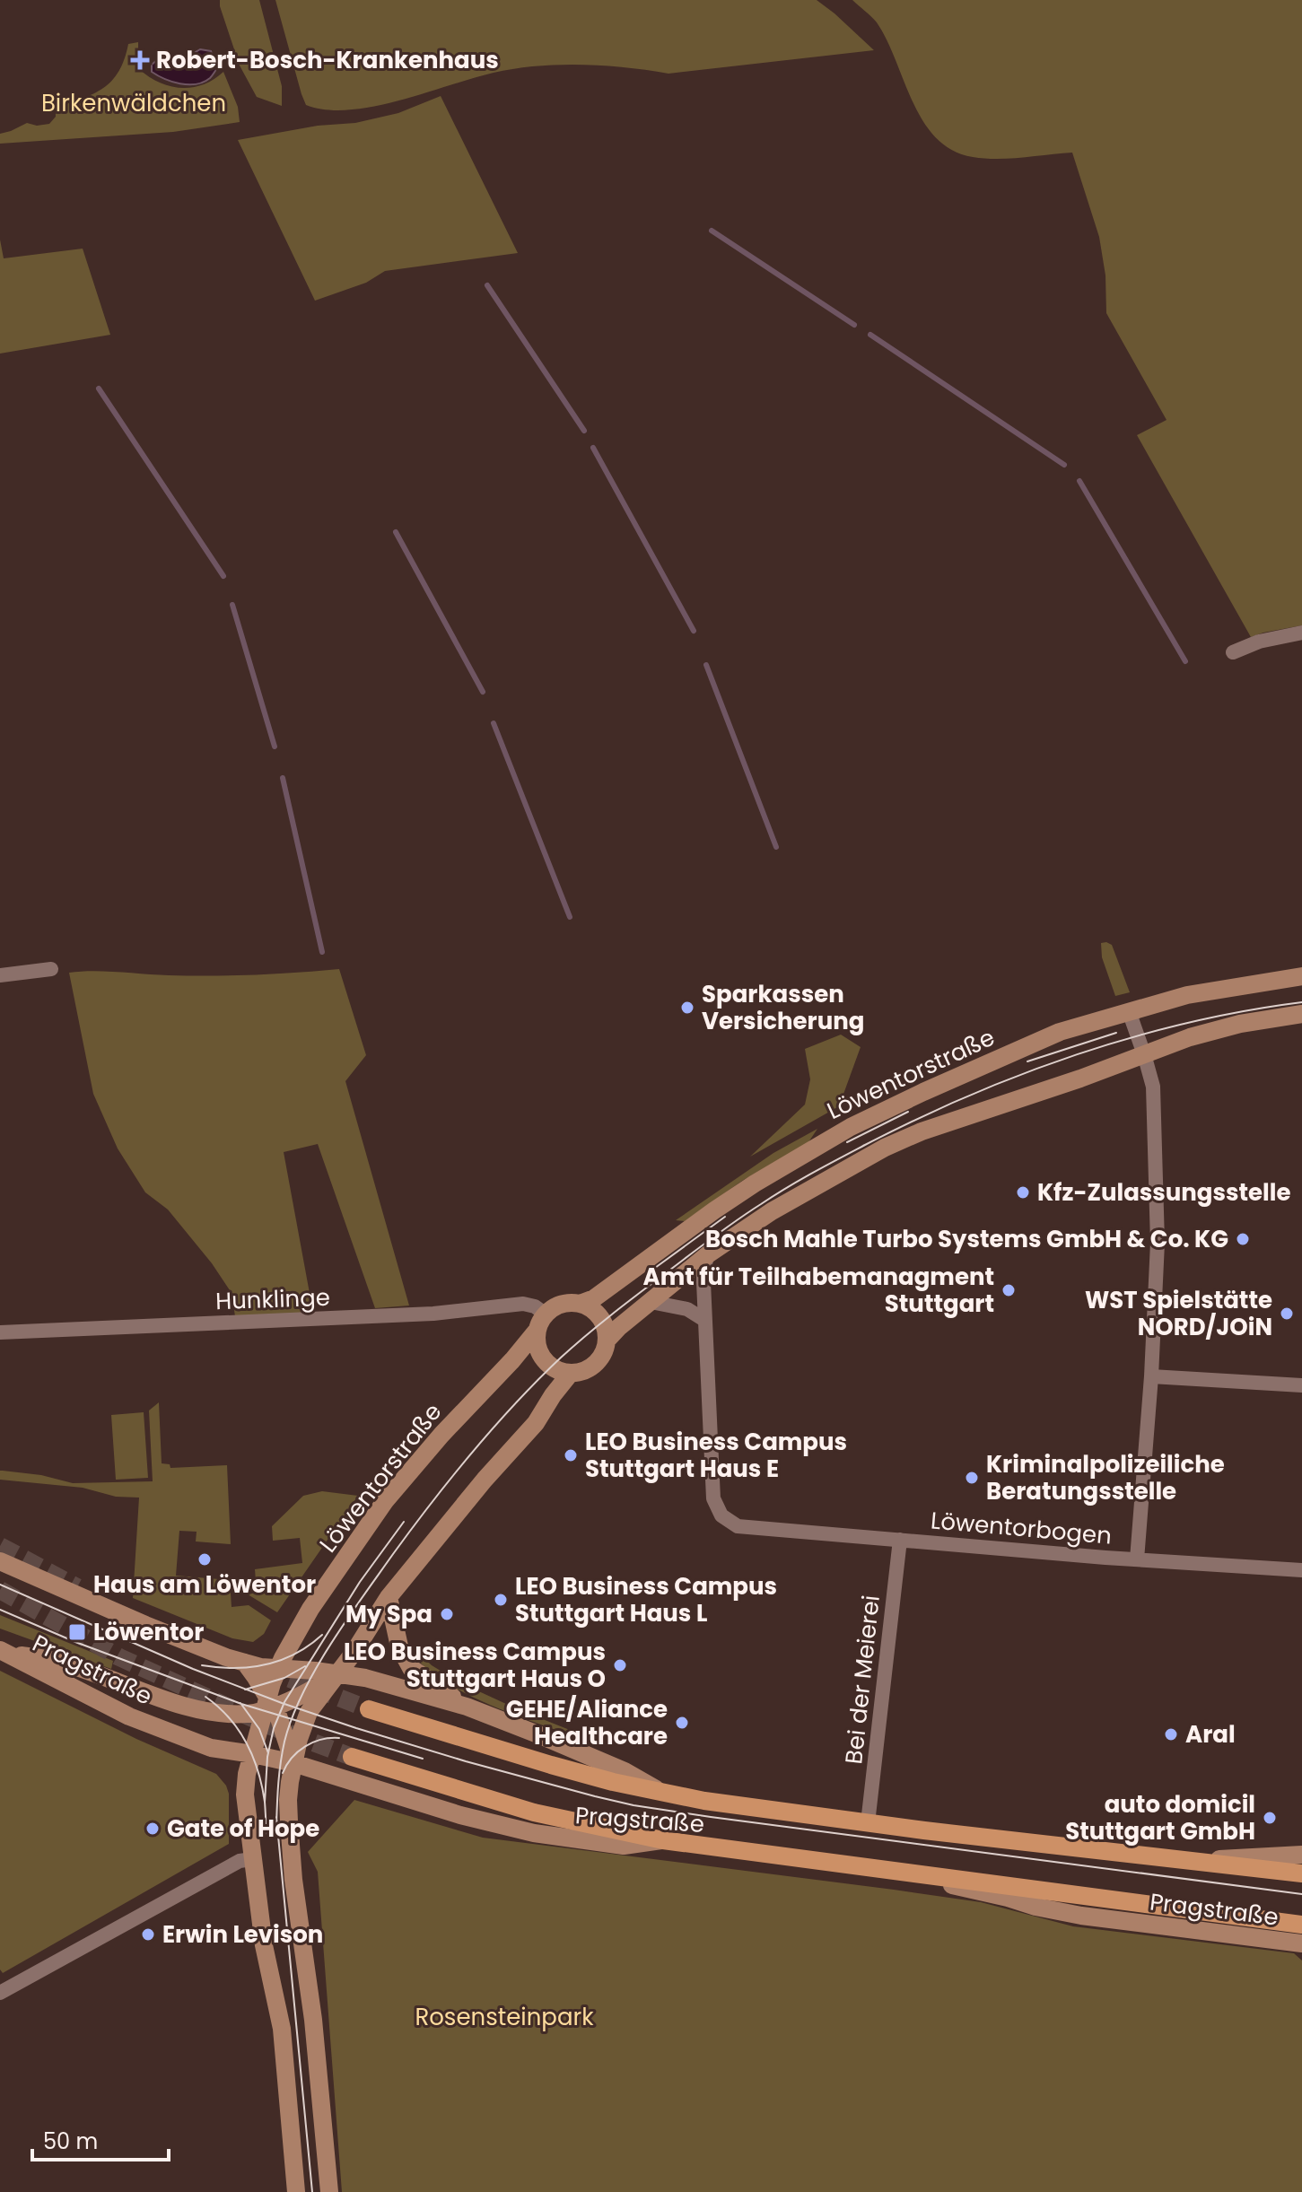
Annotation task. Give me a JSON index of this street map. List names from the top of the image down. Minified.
{"streets":{"main road":["Löwentorstraße","Pragstraße"],"street":["Hunklinge","Löwentorbogen","Bei der Meierei"]},"crossings":[["Löwentorstraße","Hunklinge"],["Löwentorstraße","Löwentorbogen"],["Löwentorstraße","Pragstraße"],["Löwentorbogen","Bei der Meierei"],["Pragstraße","Bei der Meierei"]],"parks":["Birkenwäldchen","Rosensteinpark"],"places":{"health":["Robert-Bosch-Krankenhaus"],"other":["Sparkassen Versicherung","Kfz-Zulassungsstelle","Bosch Mahle Turbo Systems GmbH & Co. KG","Amt für Teilhabemanagment Stuttgart","WST Spielstätte NORD/JOiN","LEO Business Campus Stuttgart Haus E","Kriminalpolizeiliche Beratungsstelle","Haus am Löwentor","LEO Business Campus Stuttgart Haus L","My Spa","LEO Business Campus Stuttgart Haus O","GEHE/Aliance Healthcare","Aral","auto domicil Stuttgart GmbH","Gate of Hope","Erwin Levison"],"transit":["Löwentor"]},"scale_bar":"50 m"}
